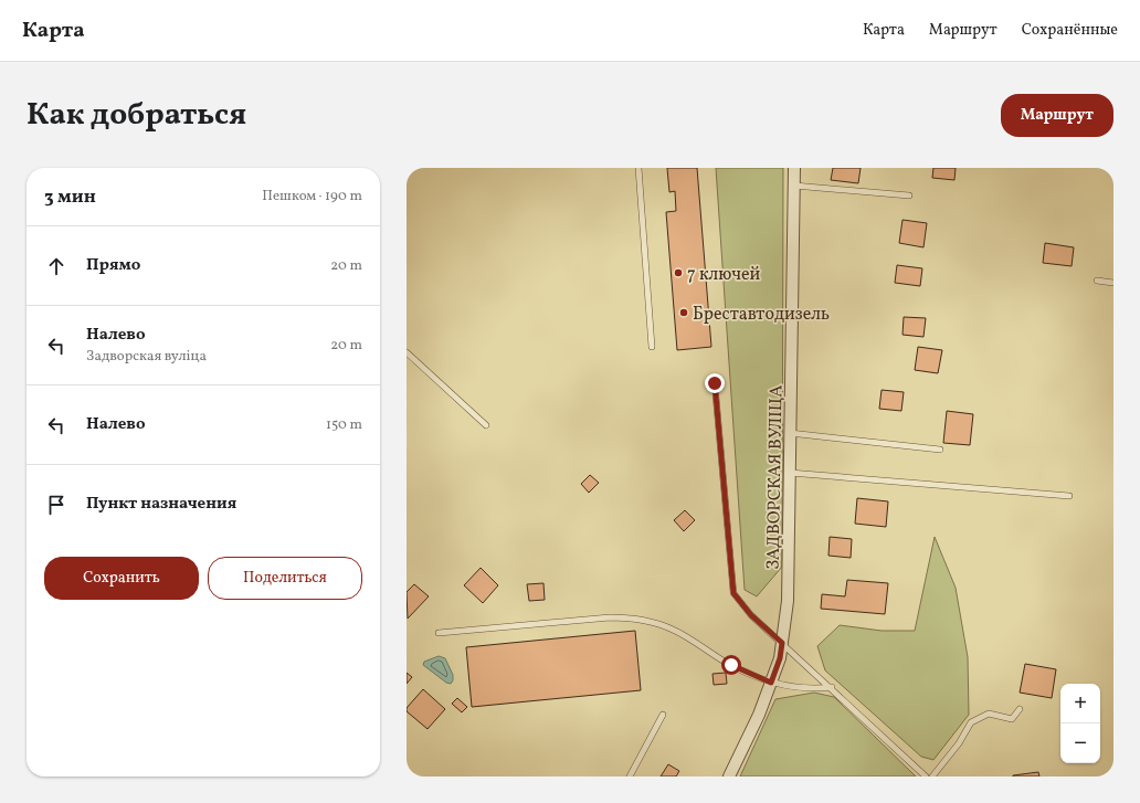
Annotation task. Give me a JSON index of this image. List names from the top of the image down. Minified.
{"streets":{"street":["ЗАДВОРСКАЯ ВУЛІЦА"]},"places":["7 ключей","Бреставтодизель"],"page":{"header":"Карта","nav":["Карта","Маршрут","Сохранённые"],"title":"Как добраться","buttons":["Маршрут",["Сохранить","Поделиться"]],"heading":["3 мин","Пешком · 190 m"],"list":[["Прямо","20 m"],["Налево","Задворская вуліца","20 m"],["Налево","150 m"],"Пункт назначения"],"map_buttons":["+","−"]}}
